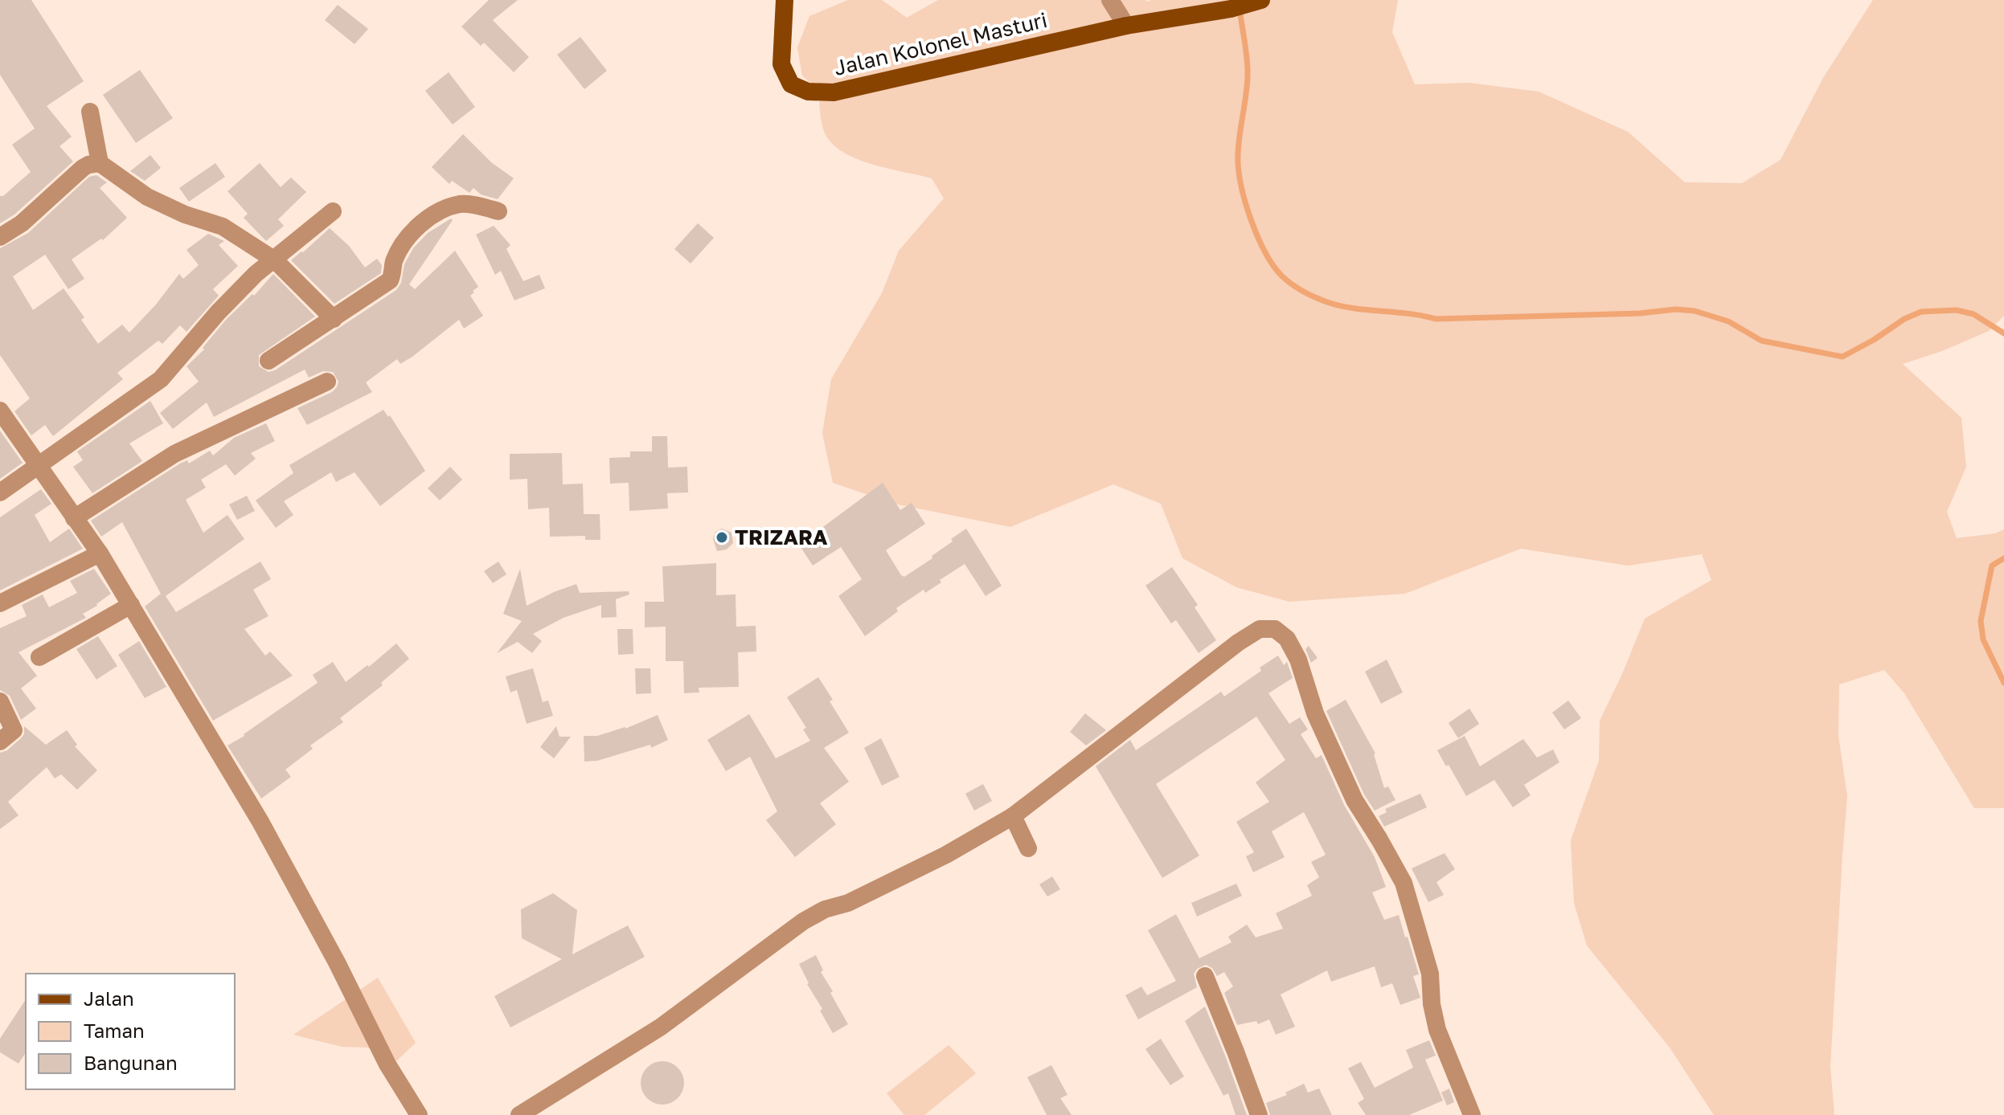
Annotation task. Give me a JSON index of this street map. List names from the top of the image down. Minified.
{"streets":{"main road":["Jalan Kolonel Masturi"]},"places":["TRIZARA"],"legend":["Jalan","Taman","Bangunan"]}
